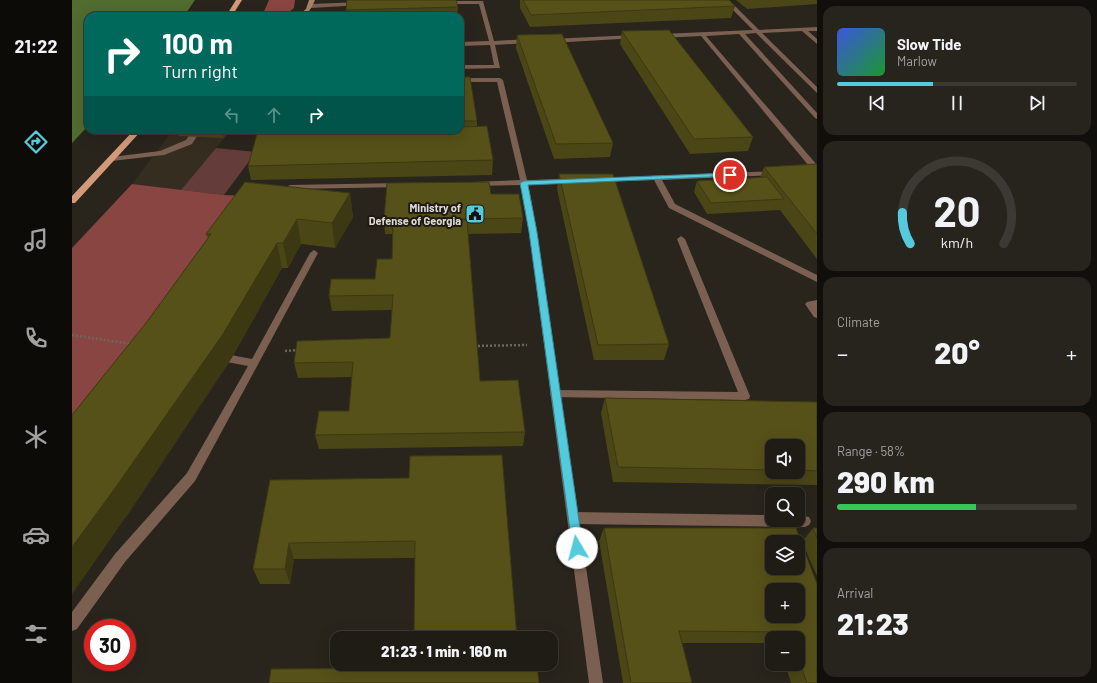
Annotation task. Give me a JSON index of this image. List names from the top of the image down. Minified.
{"places":{"public building":["Ministry of Defense of Georgia"]},"page":{"tabs":"21:22","turn":["100 m","Turn right"],"song":["Slow Tide","Marlow"],"tile":["Climate",["Range · 58%","290 km"],["Arrival","21:23"]],"heat":["−","20°","+"],"map_buttons":["+","−"],"limit":"30","trip":"21:23 · 1 min · 160 m","gauge":["20","km/h"]}}
